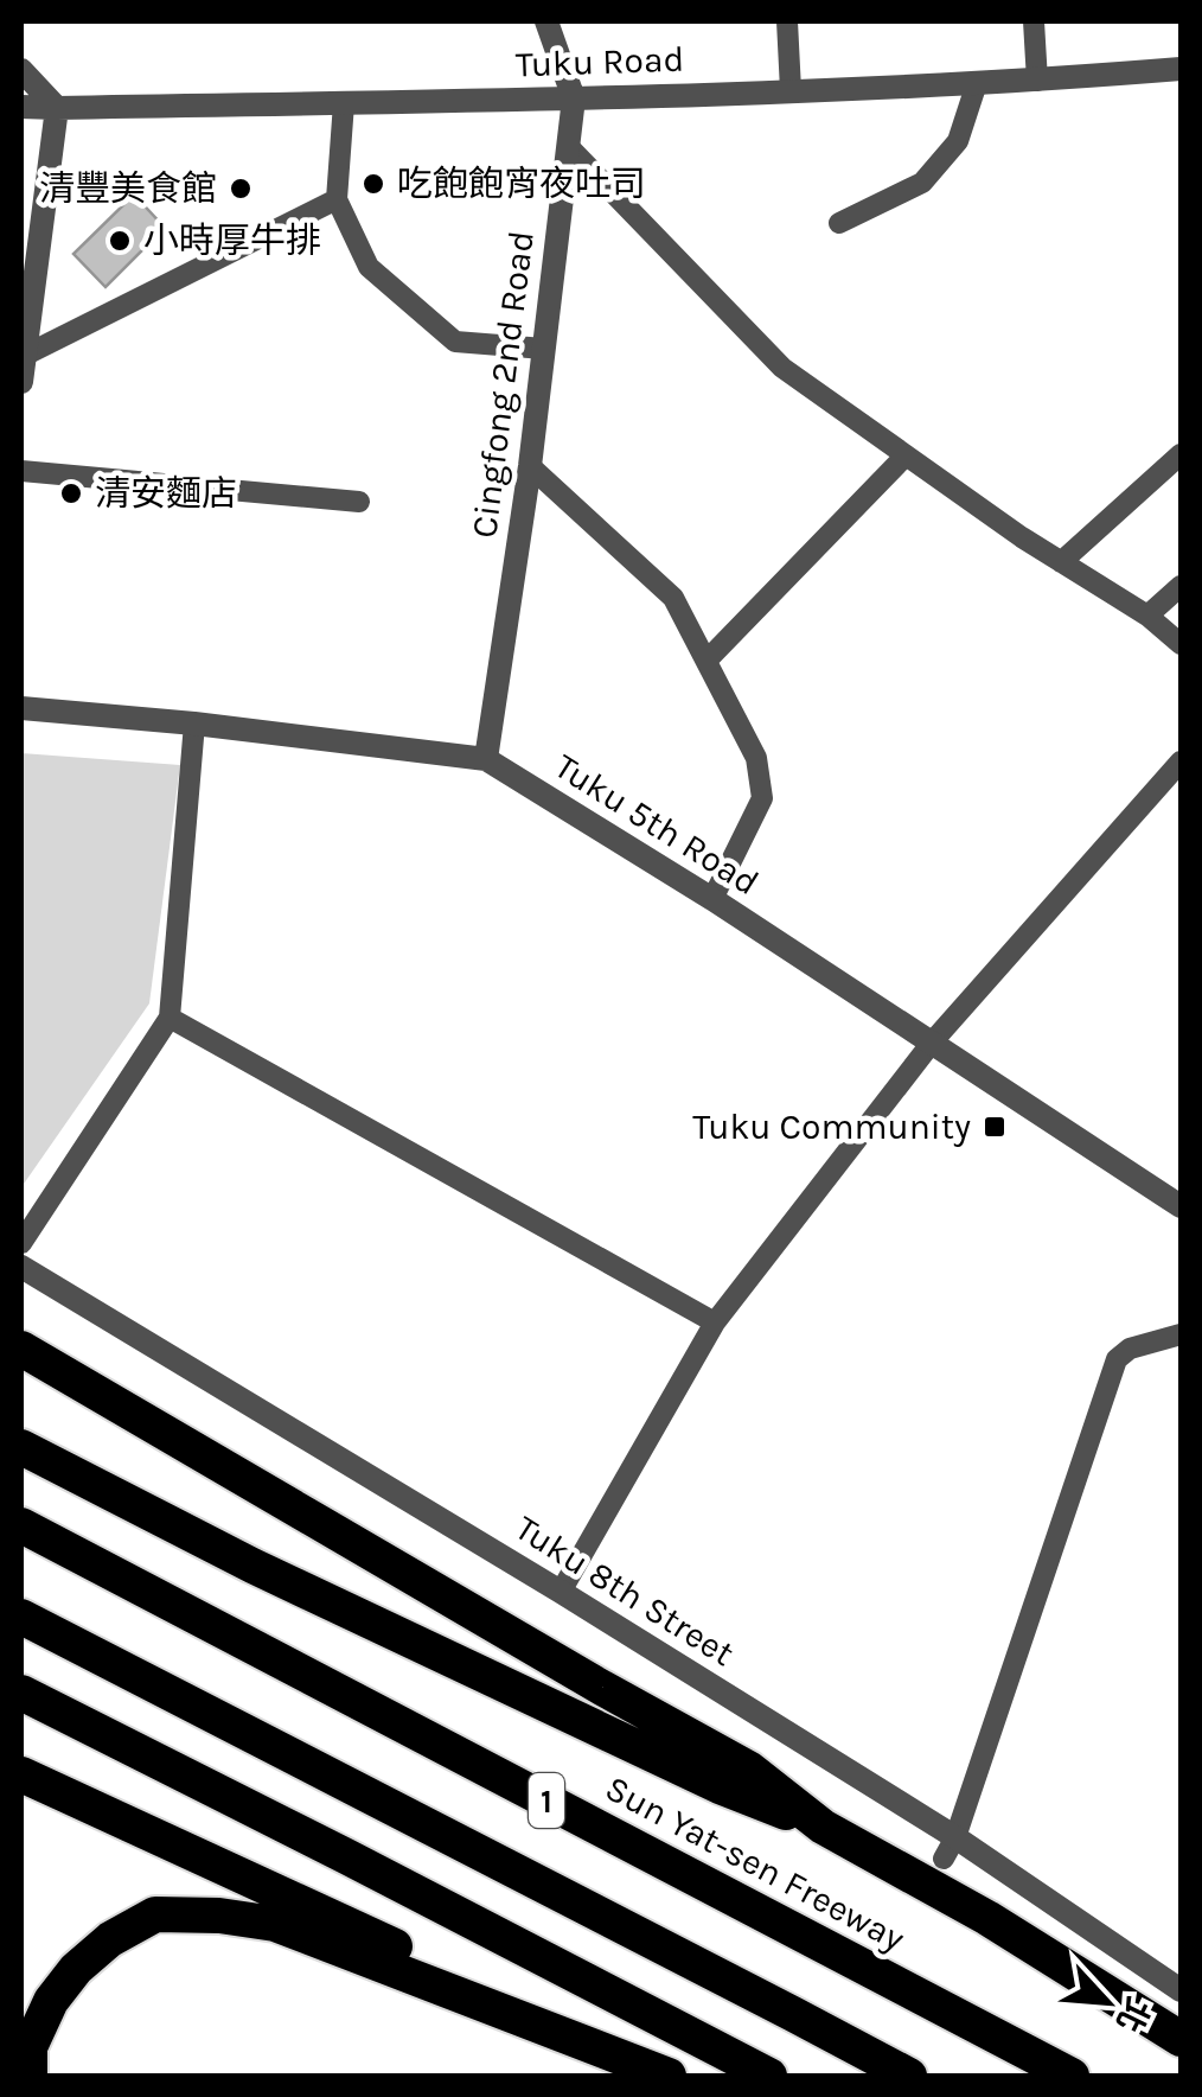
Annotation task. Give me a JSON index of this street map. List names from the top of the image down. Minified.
{"streets":{"highway":["1","Sun Yat-sen Freeway"],"street":["Tuku Road","Cingfong 2nd Road","Tuku 5th Road","Tuku 8th Street"]},"crossings":[["Tuku Road","Cingfong 2nd Road"],["Cingfong 2nd Road","Tuku 5th Road"]],"places":{"other":["吃飽飽宵夜吐司","清豐美食館","小時厚牛排","清安麵店"],"transit":["Tuku Community"]},"north":"bottom right"}
